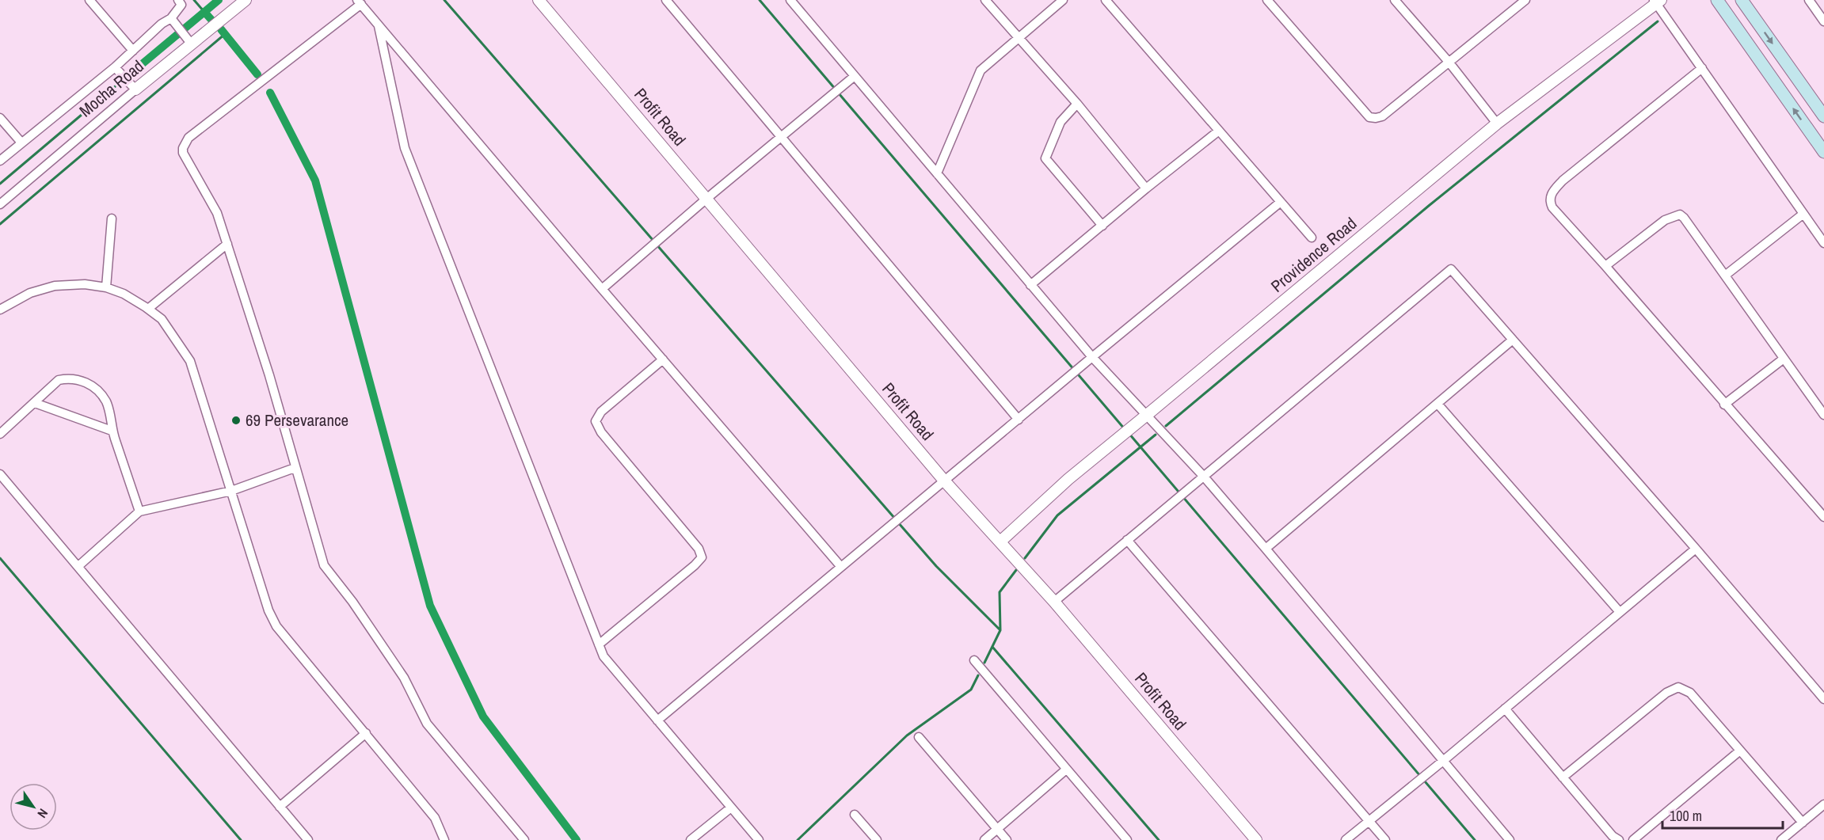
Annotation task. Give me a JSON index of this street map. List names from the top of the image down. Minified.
{"streets":{"street":["Mocha Road","Profit Road","Providence Road"]},"crossings":[["Profit Road","Providence Road"]],"places":["69 Persevarance"],"scale_bar":"100 m","north":"bottom right"}
